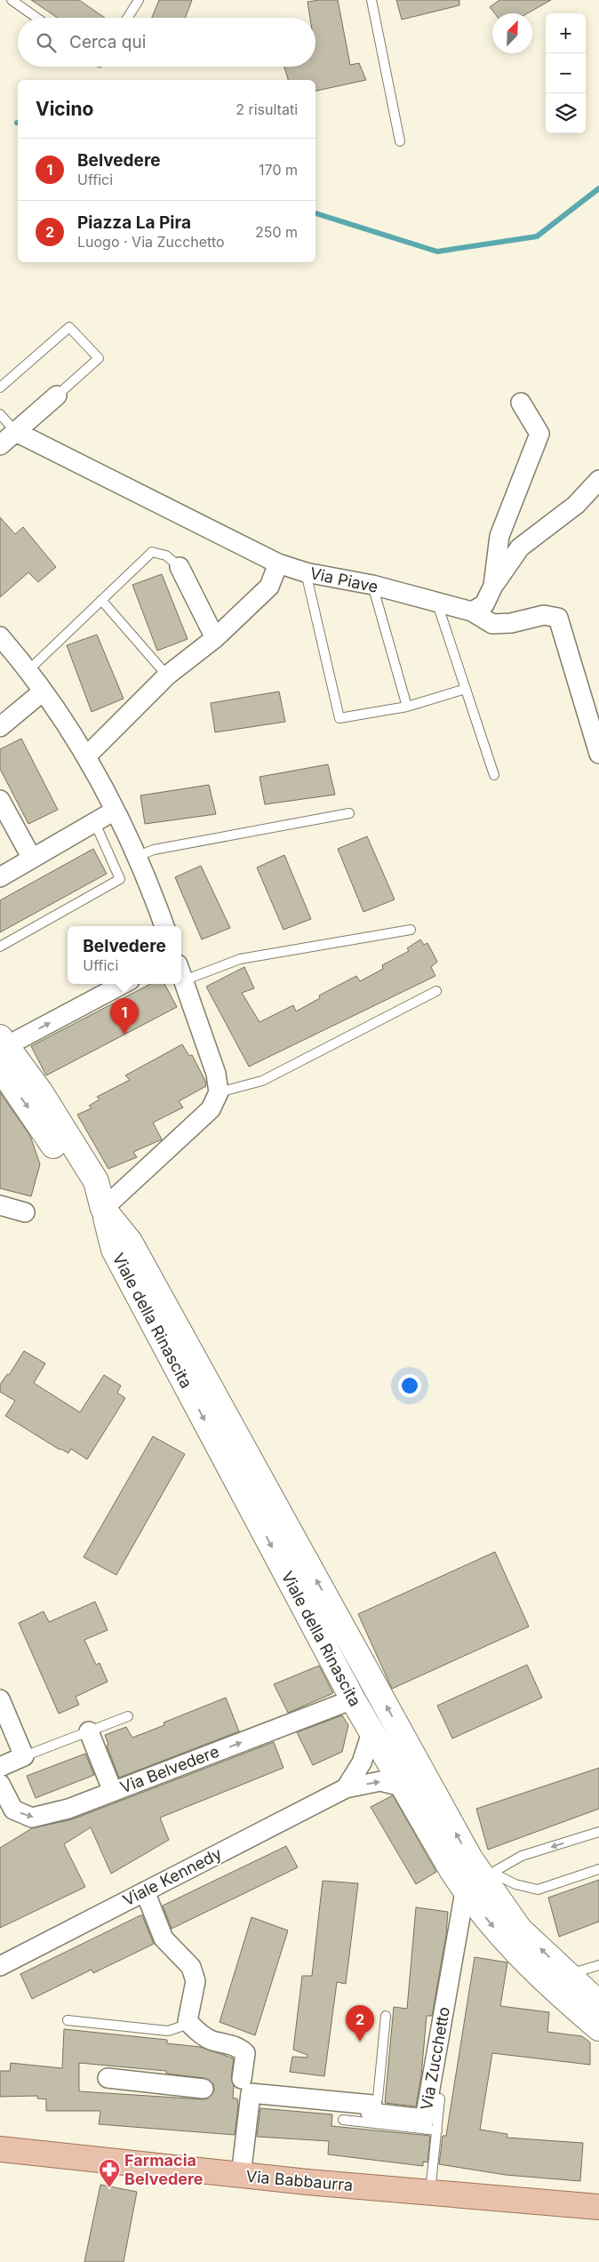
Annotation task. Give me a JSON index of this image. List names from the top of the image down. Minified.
{"streets":{"main road":["Via Babbaurra"],"street":["Via Piave","Viale della Rinascita","Via Belvedere","Viale Kennedy","Via Zucchetto"]},"crossings":[["Viale della Rinascita","Via Belvedere"],["Viale della Rinascita","Viale Kennedy"],["Viale della Rinascita","Via Zucchetto"]],"one_way":["Via Belvedere"],"places":{"pharmacy":["Farmacia Belvedere"]},"north":"top right","page":{"map_buttons":["+","−"],"search":"Cerca qui","heading":["Vicino","2 risultati"],"list":[{"mark":"1","name":"Belvedere","note":"Uffici","value":"170 m"},{"mark":"2","name":"Piazza La Pira","note":"Luogo · Via Zucchetto","value":"250 m"}],"popup":["Belvedere","Uffici"],"pins":["1","2"]}}
